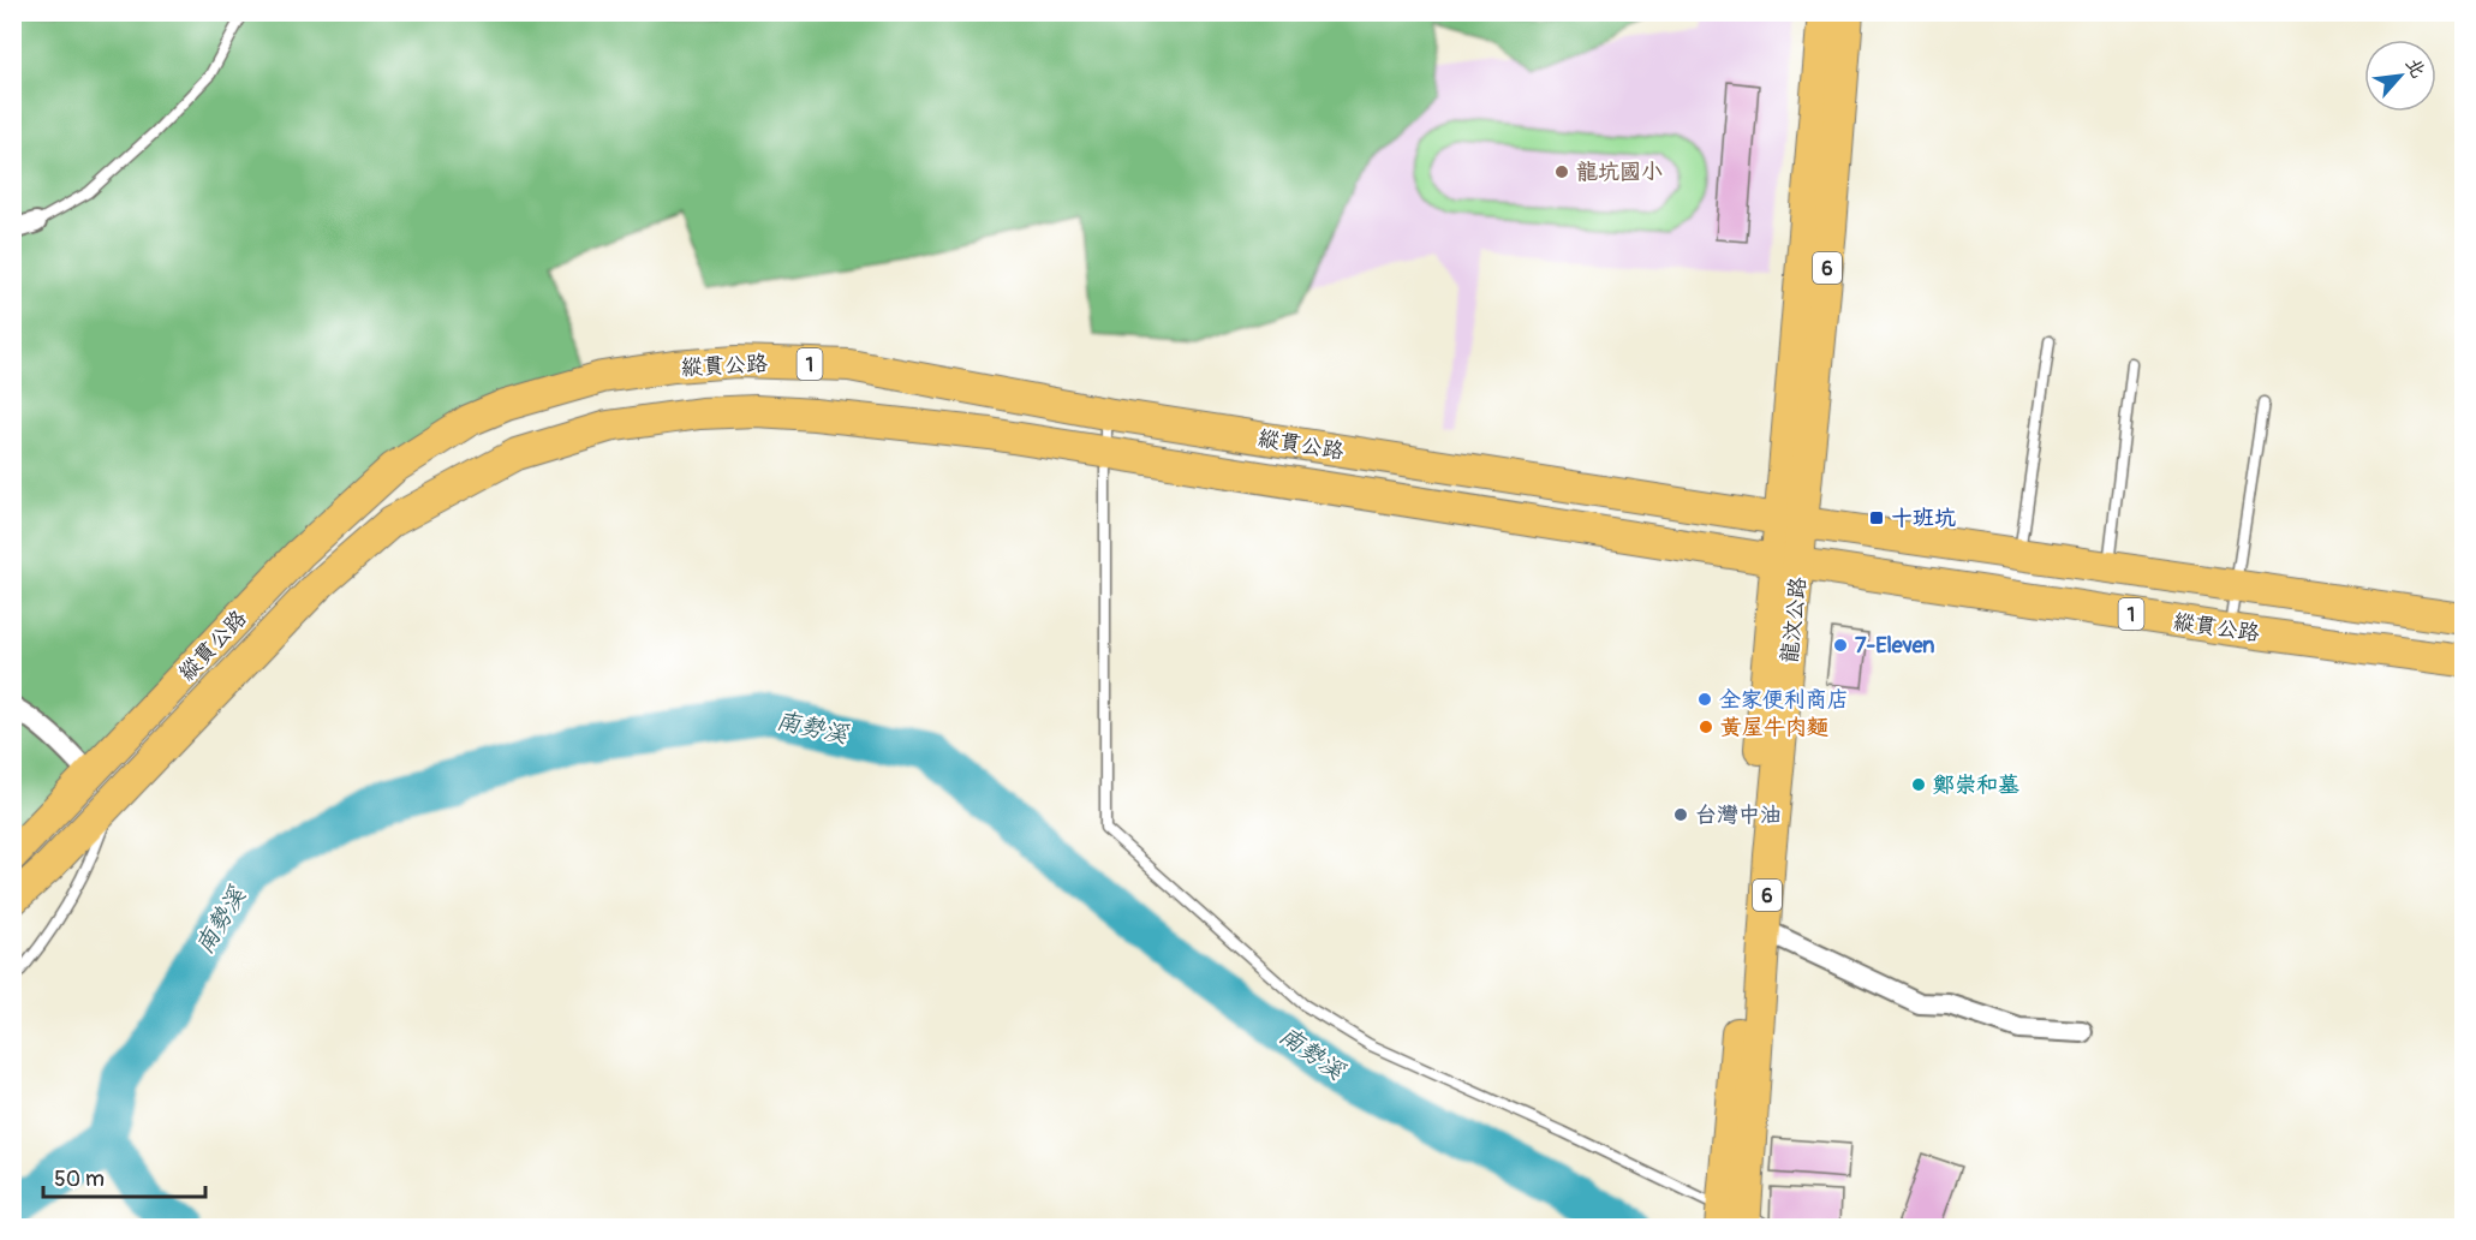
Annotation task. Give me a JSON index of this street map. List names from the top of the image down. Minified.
{"streets":{"main road":["6","1","縱貫公路","龍汶公路"]},"crossings":[["縱貫公路","龍汶公路"]],"water":["南勢溪"],"places":{"other":["龍坑國小","7-Eleven","全家便利商店","黃屋牛肉麵","鄭崇和墓","台灣中油"],"transit":["十班坑"]},"scale_bar":"50 m","north":"top right"}
